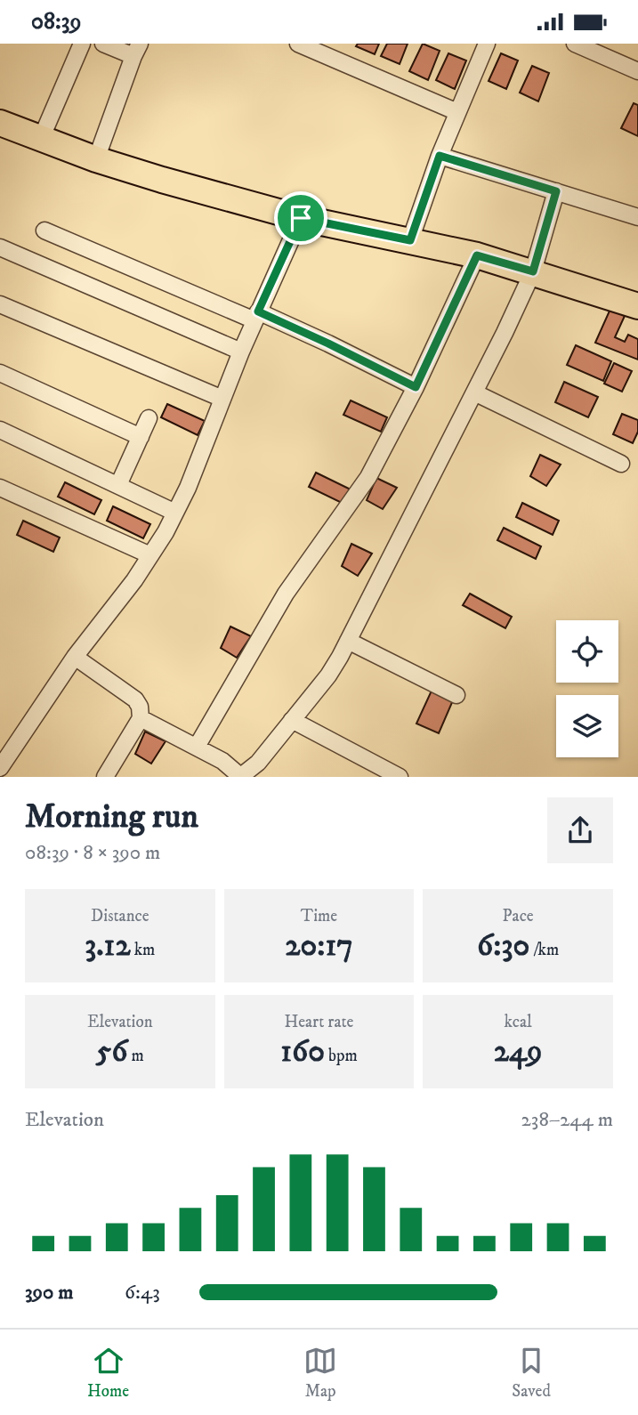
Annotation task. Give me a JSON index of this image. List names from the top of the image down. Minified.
{"page":{"status":"08:39","heading":["Morning run","08:39 · 8 × 390 m"],"stats":[["Distance","3.12 km"],["Time","20:17"],["Pace","6:30 /km"],["Elevation","56 m"],["Heart rate","160 bpm"],["kcal","249"]],"chart":["Elevation","238–244 m"],"list":[{"name":"390 m","note":"6:43"}],"tabs":["Home","Map","Saved"]}}
